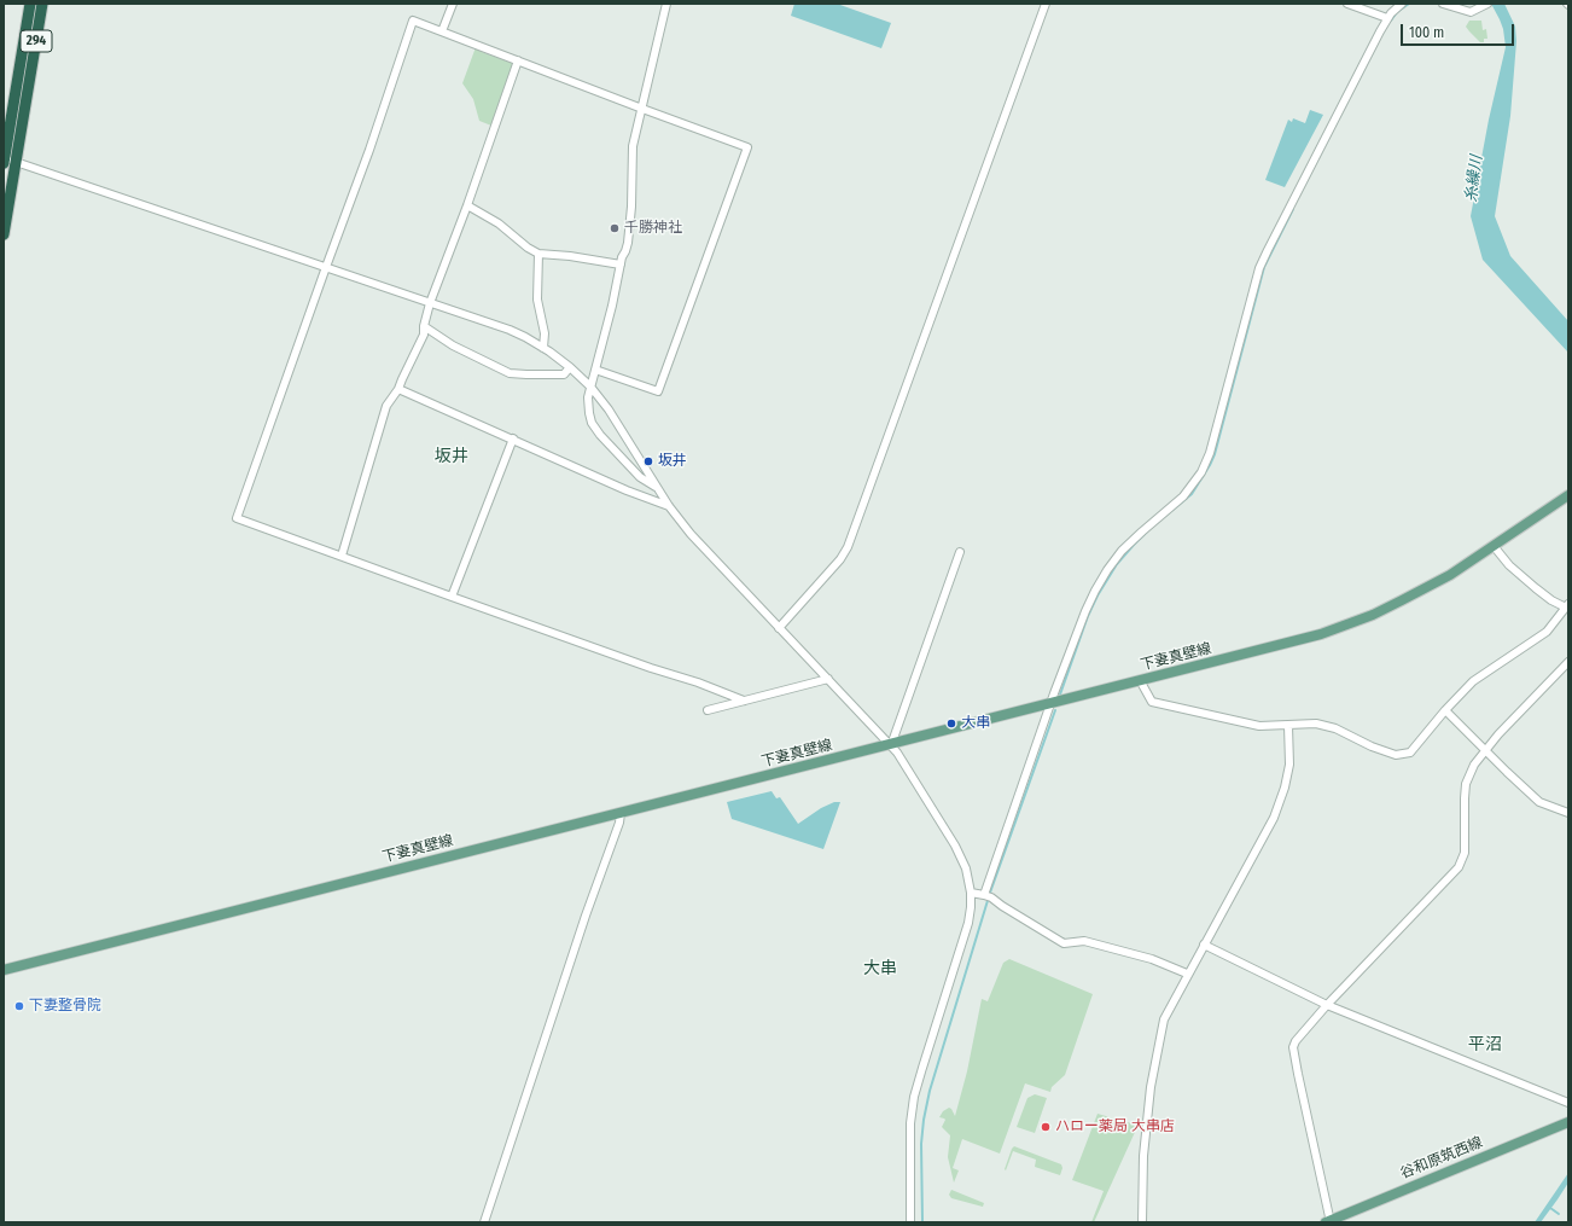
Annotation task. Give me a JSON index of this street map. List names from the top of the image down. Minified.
{"streets":{"highway":["294"],"main road":["下妻真壁線","谷和原筑西線"]},"districts":["坂井","大串","平沼"],"water":["糸繰川"],"places":["千勝神社","坂井","大串","下妻整骨院","ハロー薬局 大串店"],"scale_bar":"100 m"}
